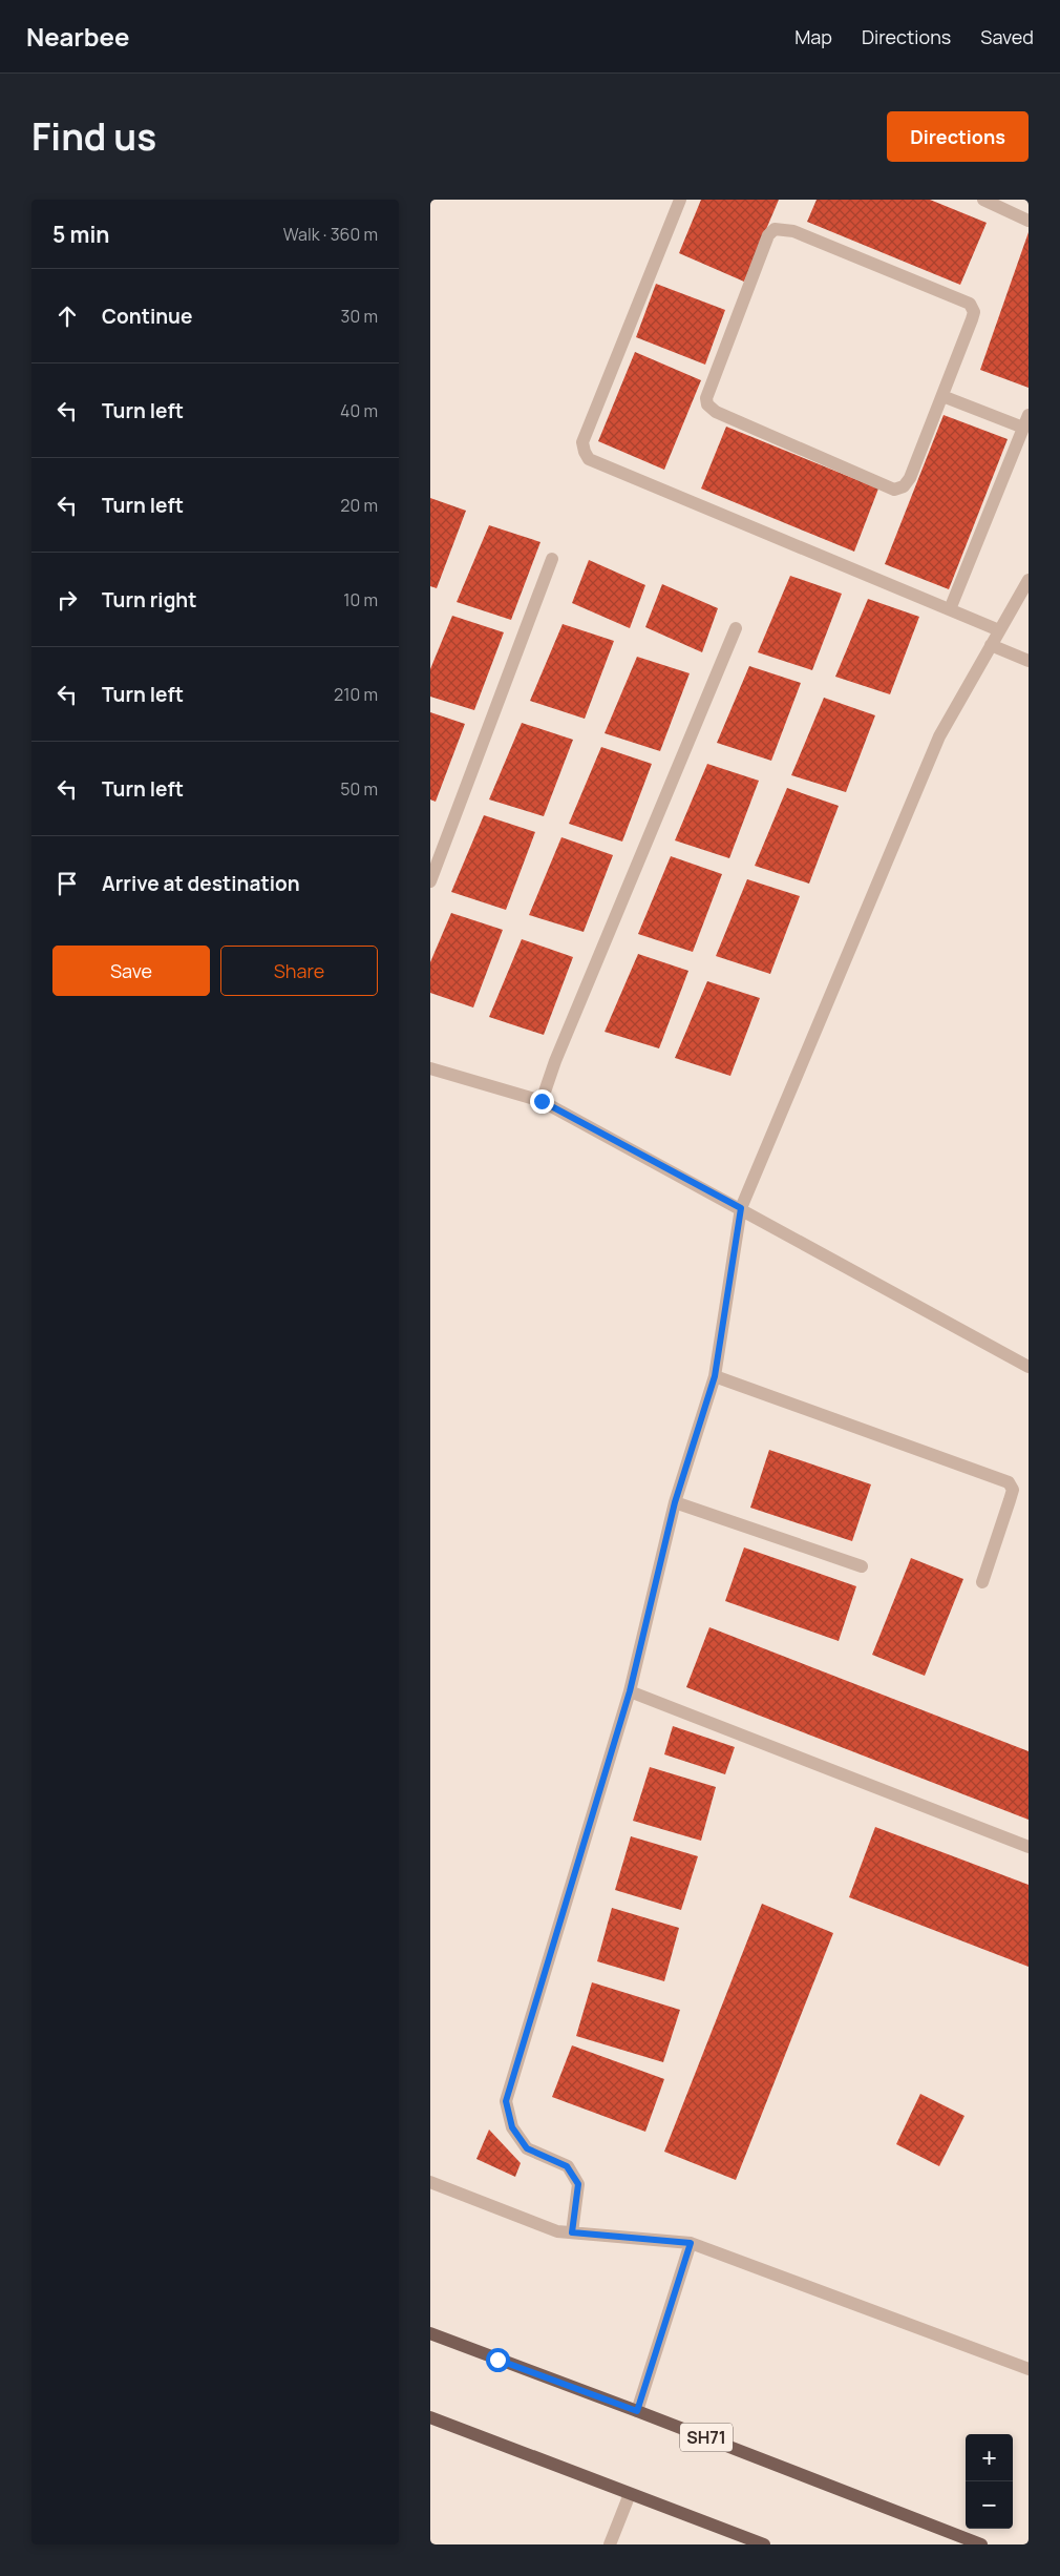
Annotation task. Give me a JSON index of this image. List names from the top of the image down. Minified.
{"streets":{"main road":["SH71"]},"page":{"header":"Nearbee","nav":["Map","Directions","Saved"],"title":"Find us","buttons":["Directions",["Save","Share"]],"heading":["5 min","Walk · 360 m"],"list":[["Continue","30 m"],["Turn left","40 m"],["Turn left","20 m"],["Turn right","10 m"],["Turn left","210 m"],["Turn left","50 m"],"Arrive at destination"],"map_buttons":["+","−"]}}
